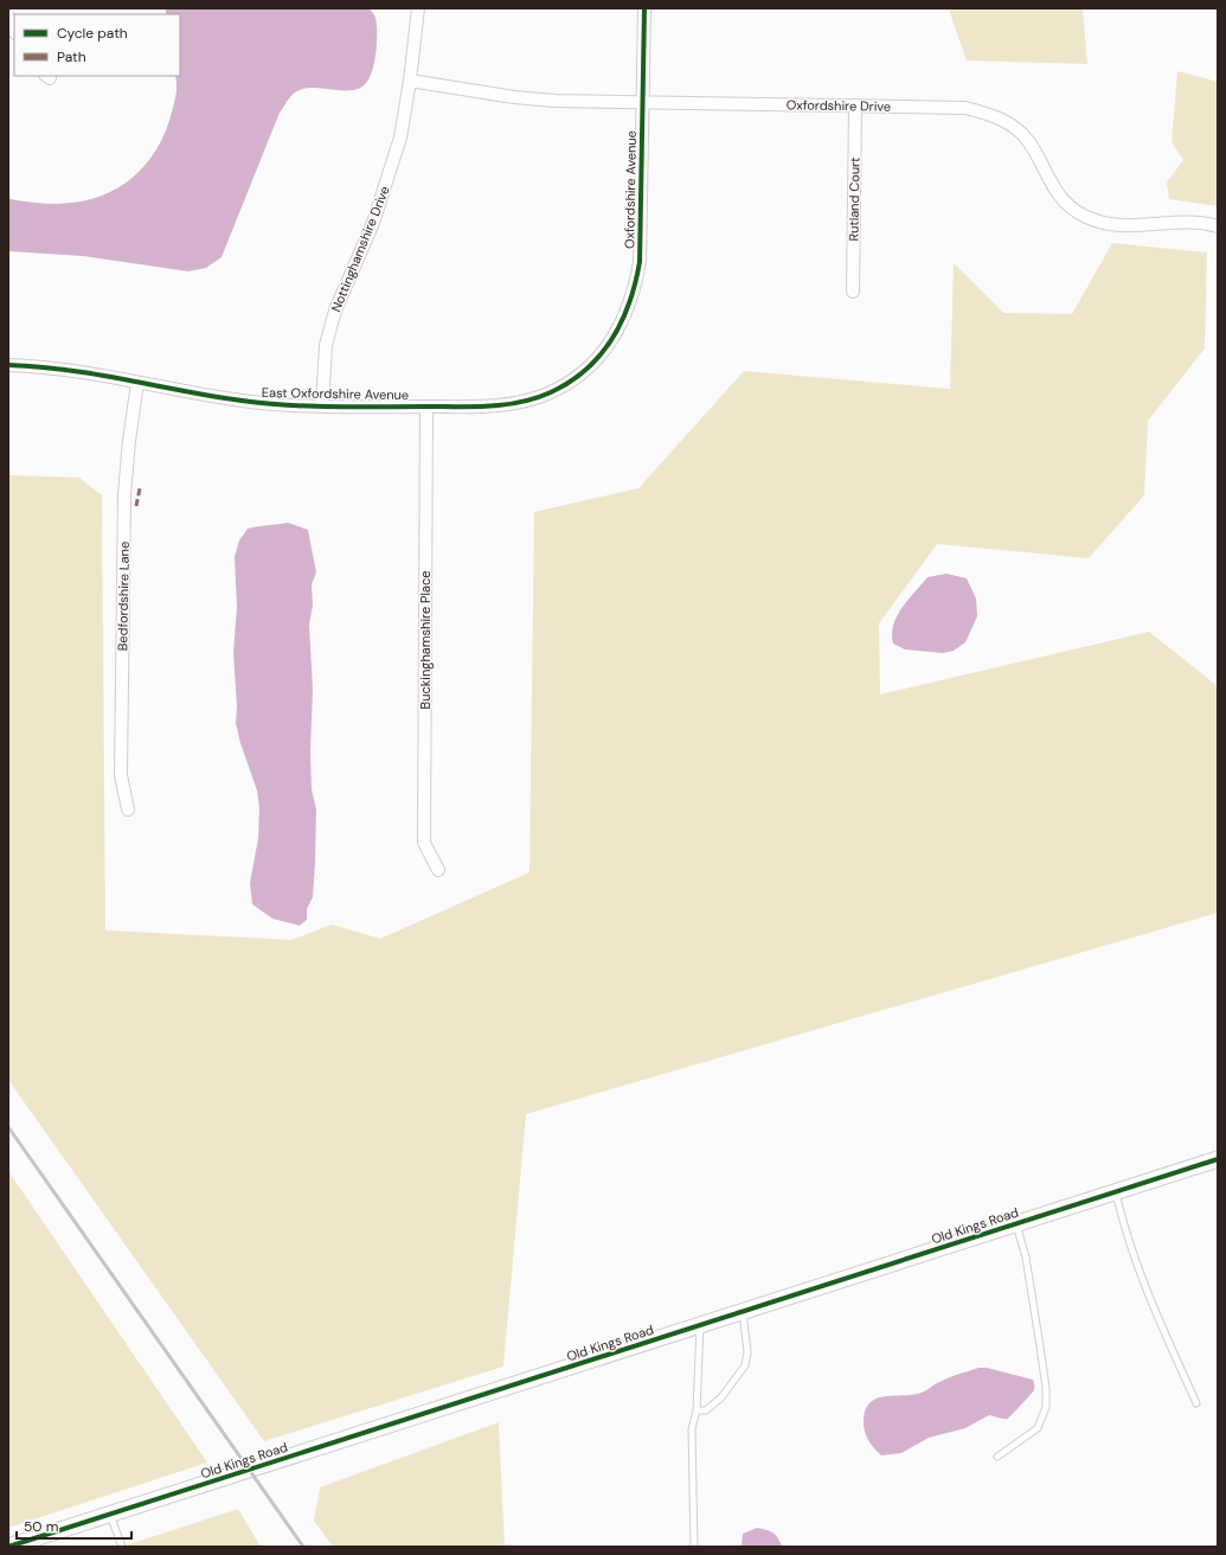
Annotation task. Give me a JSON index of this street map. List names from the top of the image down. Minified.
{"streets":{"street":["Oxfordshire Drive","Oxfordshire Avenue","Rutland Court","Nottinghamshire Drive","East Oxfordshire Avenue","Bedfordshire Lane","Buckinghamshire Place","Old Kings Road"]},"crossings":[["Oxfordshire Drive","Oxfordshire Avenue"],["Oxfordshire Drive","Rutland Court"],["Oxfordshire Drive","Nottinghamshire Drive"],["Oxfordshire Avenue","East Oxfordshire Avenue"],["Nottinghamshire Drive","East Oxfordshire Avenue"],["East Oxfordshire Avenue","Bedfordshire Lane"],["East Oxfordshire Avenue","Buckinghamshire Place"]],"legend":["Cycle path","Path"],"scale_bar":"50 m"}
